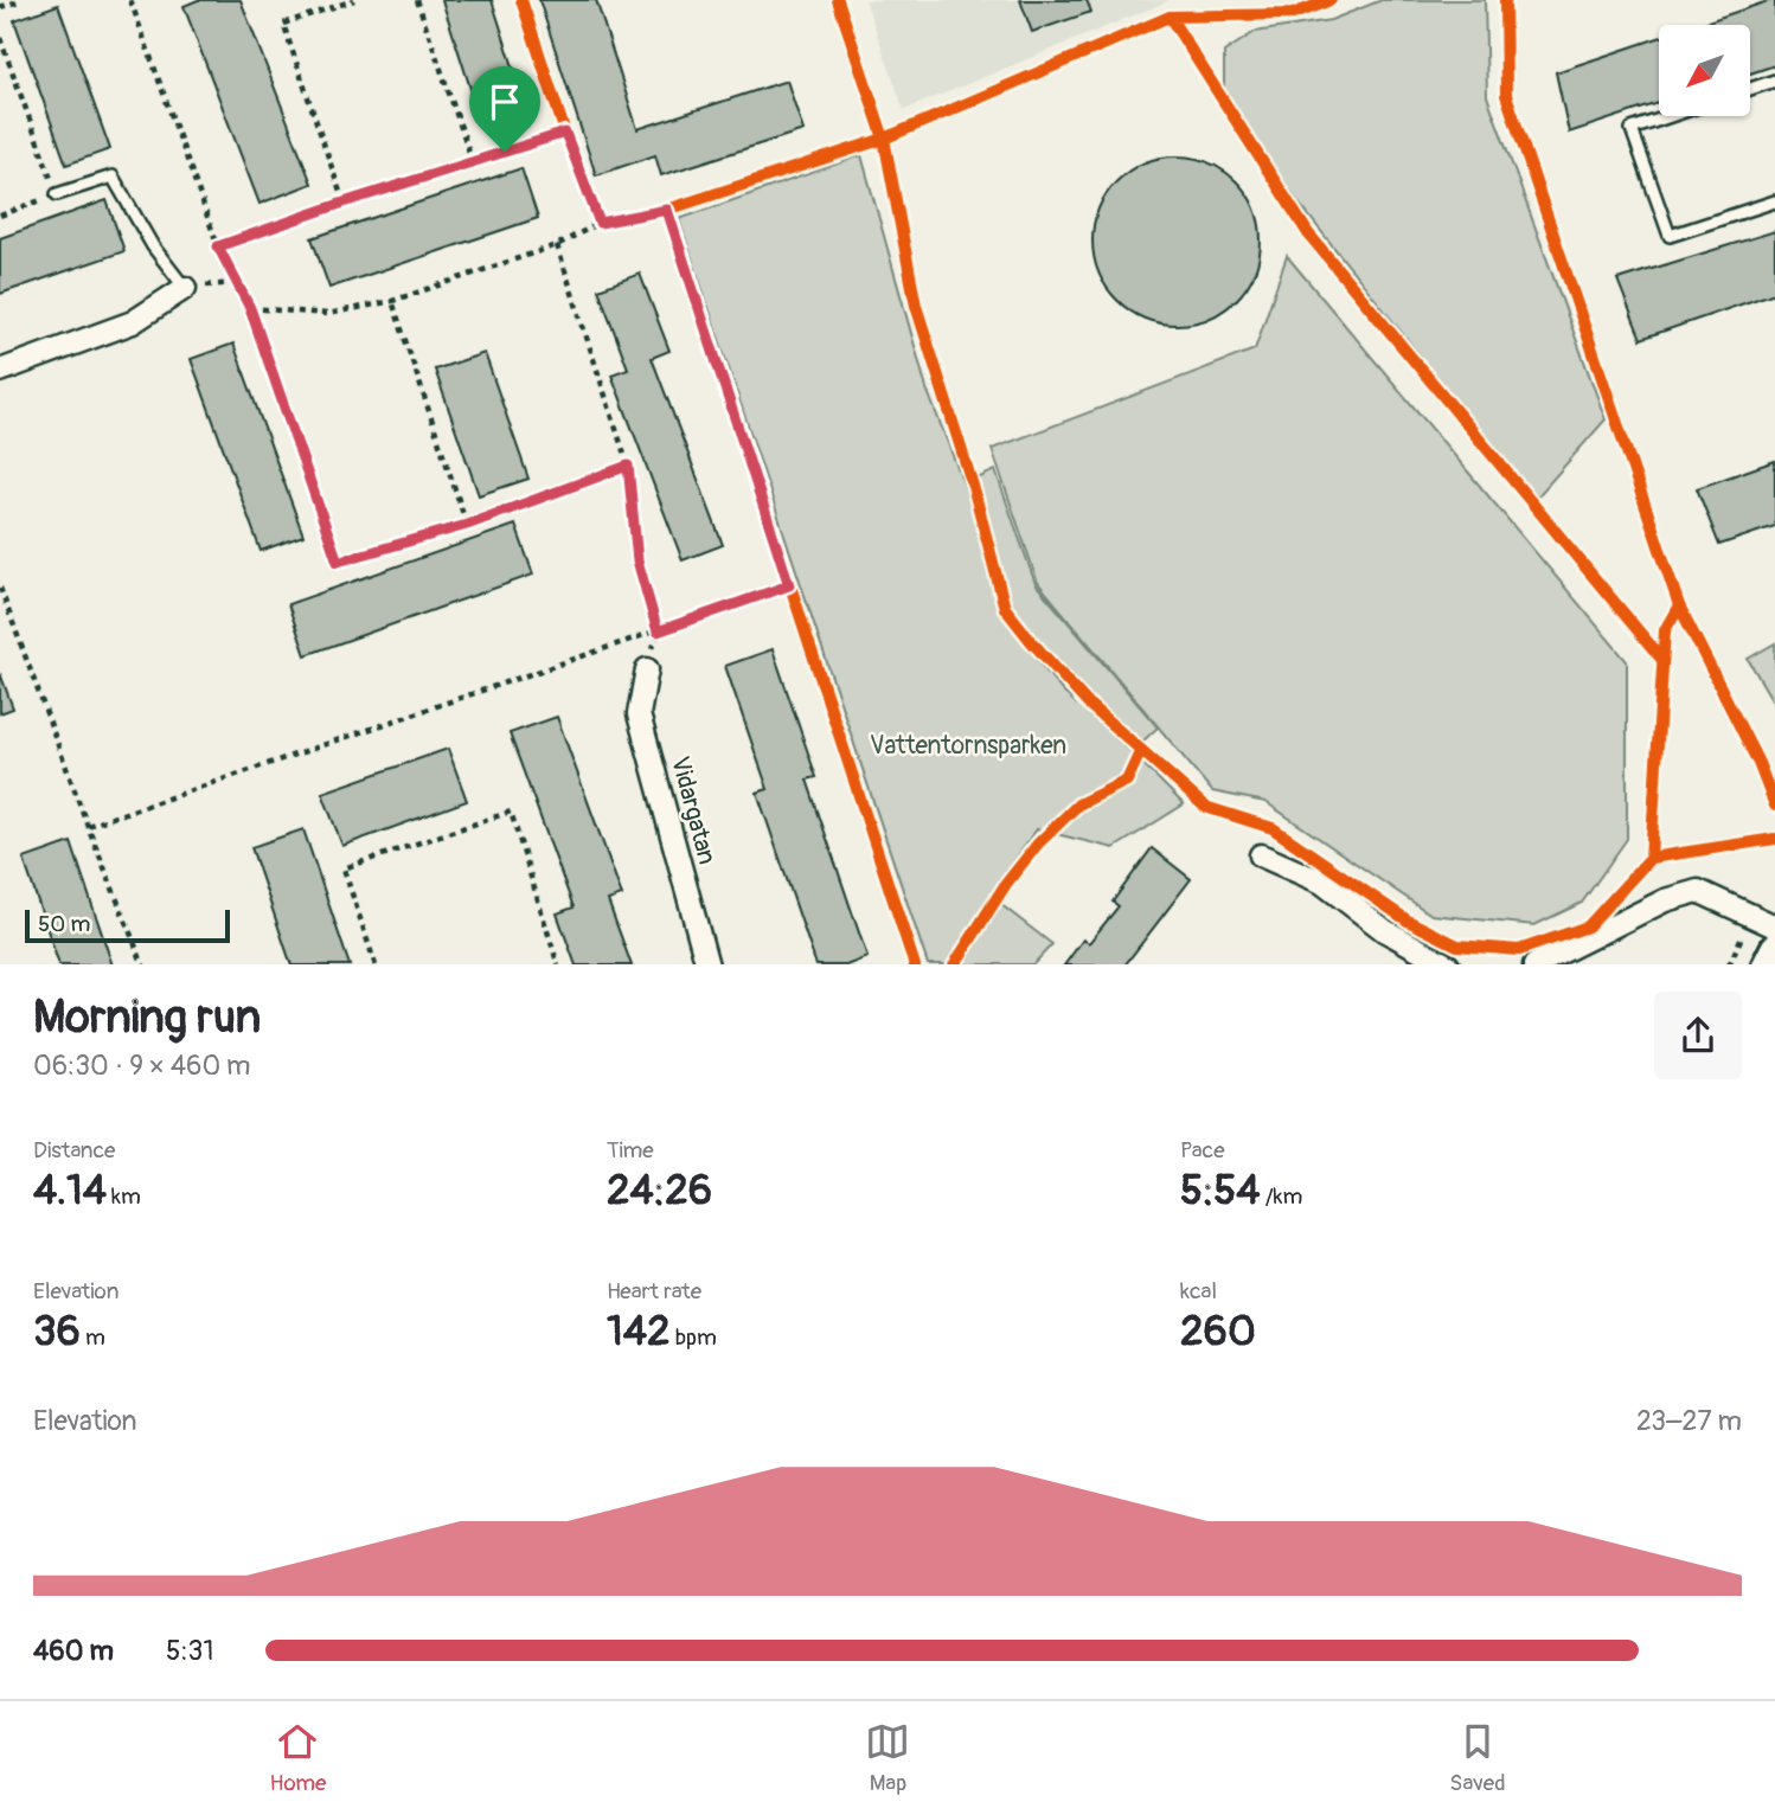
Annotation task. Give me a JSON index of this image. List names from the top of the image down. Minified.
{"streets":{"street":["Vidargatan"]},"parks":["Vattentornsparken"],"scale_bar":"50 m","north":"bottom left","page":{"scale":"50 m","heading":["Morning run","06:30 · 9 × 460 m"],"stats":[["Distance","4.14 km"],["Time","24:26"],["Pace","5:54 /km"],["Elevation","36 m"],["Heart rate","142 bpm"],["kcal","260"]],"chart":["Elevation","23–27 m"],"list":[{"name":"460 m","note":"5:31"}],"tabs":["Home","Map","Saved"]}}
